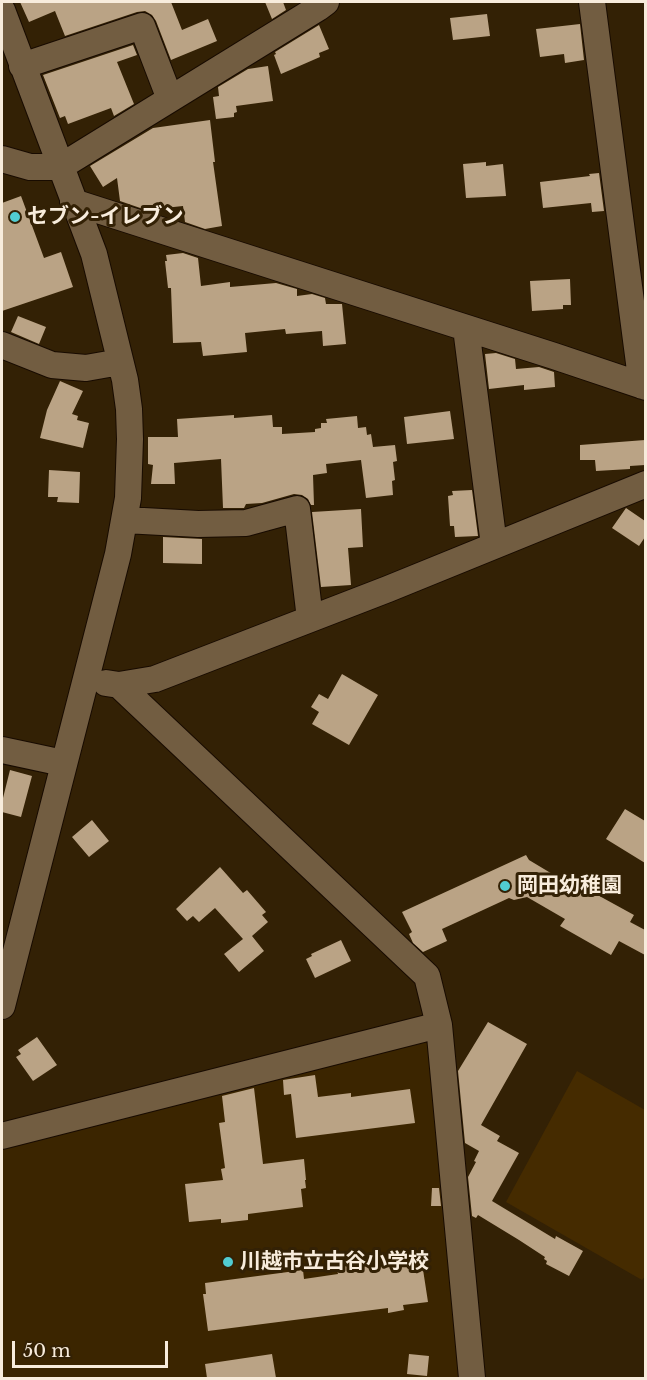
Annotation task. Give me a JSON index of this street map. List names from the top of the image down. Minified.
{"places":["セブン-イレブン","岡田幼稚園","川越市立古谷小学校"],"scale_bar":"50 m"}
